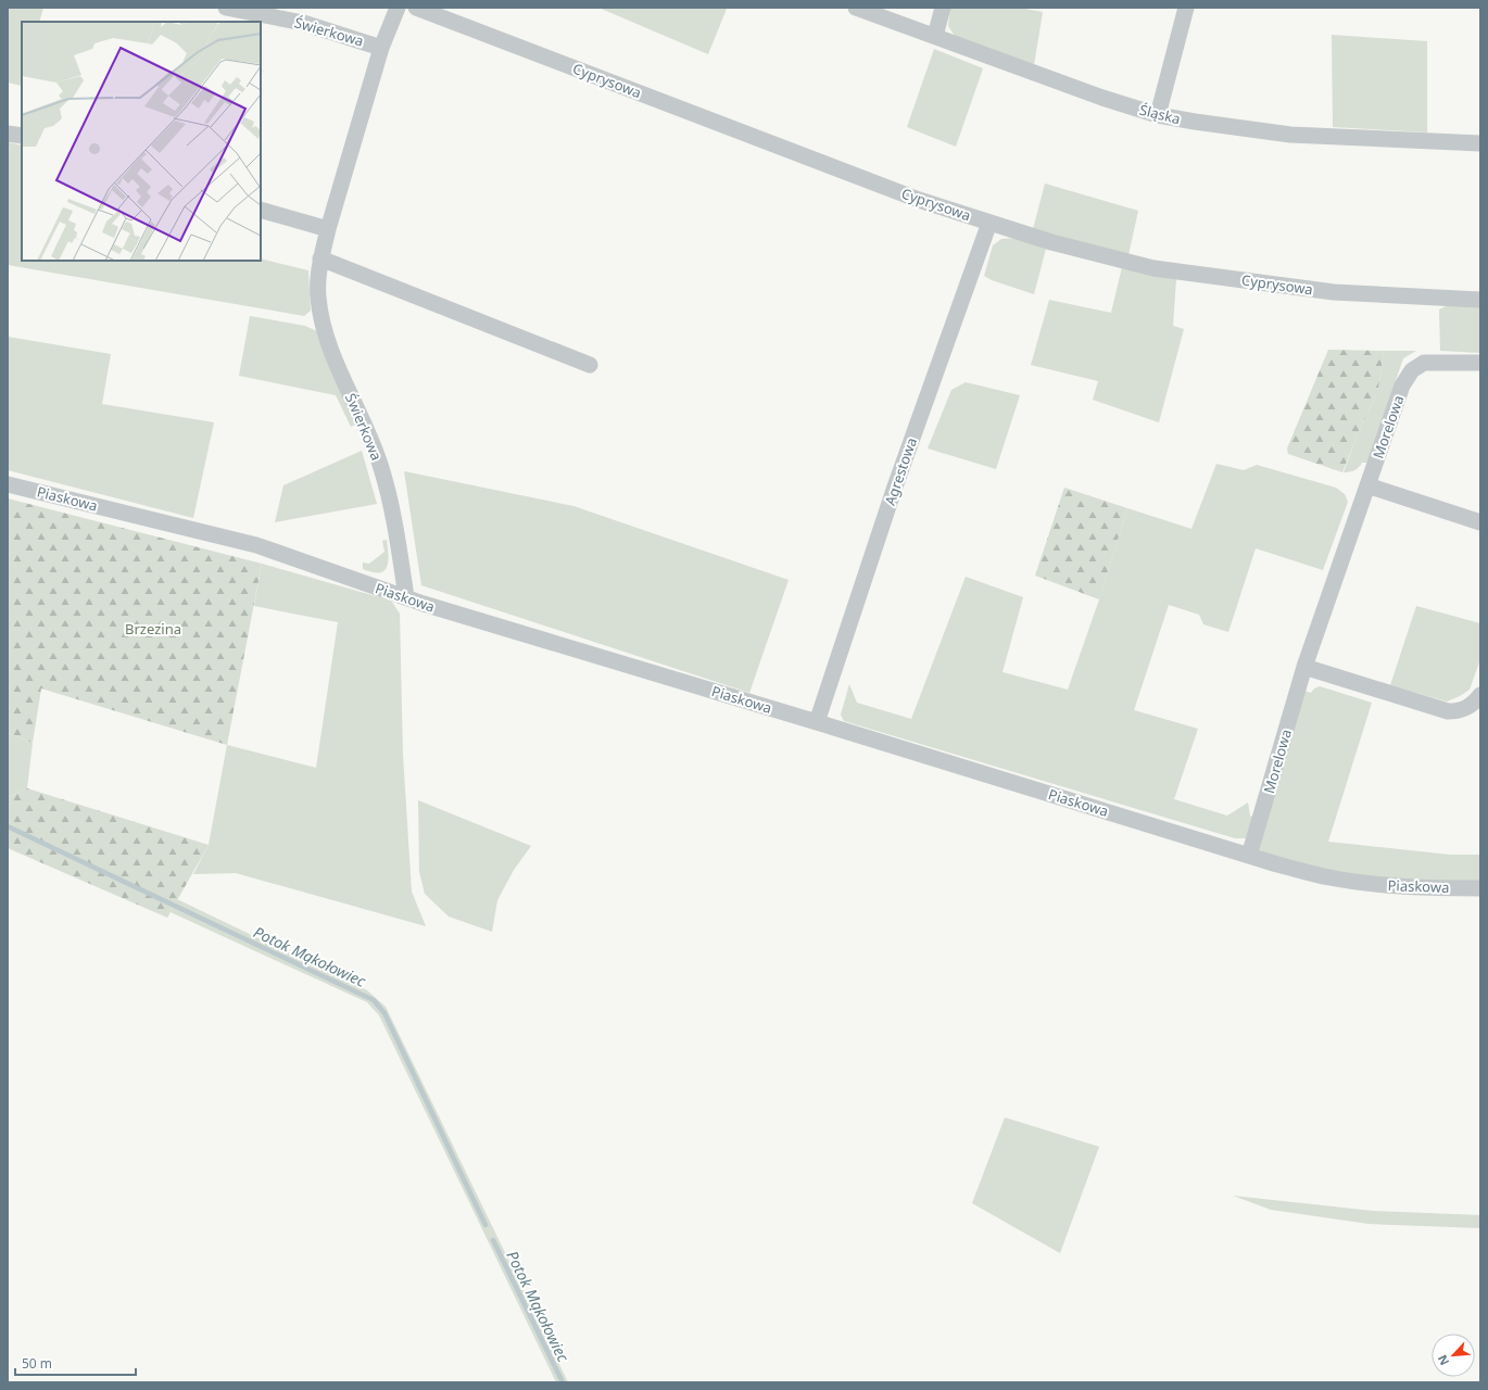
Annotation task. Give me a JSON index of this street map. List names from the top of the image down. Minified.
{"streets":{"street":["Świerkowa","Cyprysowa","Śląska","Morelowa","Agrestowa","Piaskowa"]},"crossings":[["Świerkowa","Piaskowa"],["Cyprysowa","Agrestowa"],["Morelowa","Piaskowa"],["Agrestowa","Piaskowa"]],"water":["Potok Mąkołowiec"],"parks":["Brzezina"],"scale_bar":"50 m","north":"bottom left"}
